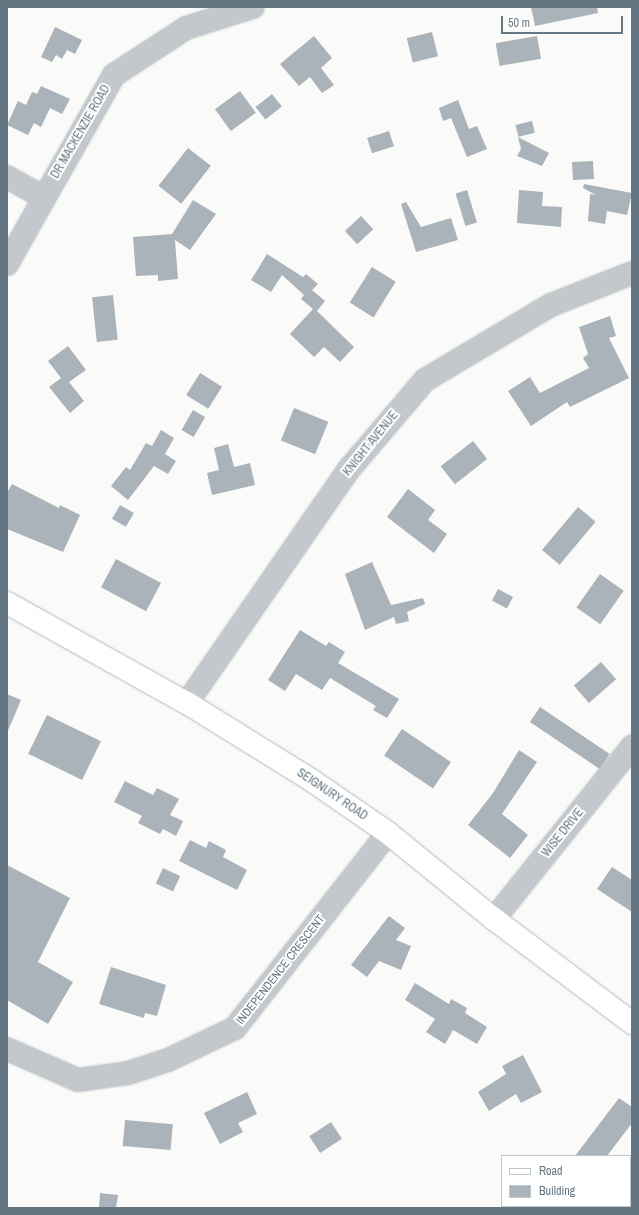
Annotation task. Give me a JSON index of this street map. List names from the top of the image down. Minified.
{"streets":{"main road":["SEIGNURY ROAD"],"street":["DR MACKENZIE ROAD","KNIGHT AVENUE","WISE DRIVE","INDEPENDENCE CRESCENT"]},"crossings":[["KNIGHT AVENUE","SEIGNURY ROAD"],["SEIGNURY ROAD","WISE DRIVE"],["SEIGNURY ROAD","INDEPENDENCE CRESCENT"]],"legend":["Road","Building"],"scale_bar":"50 m"}
